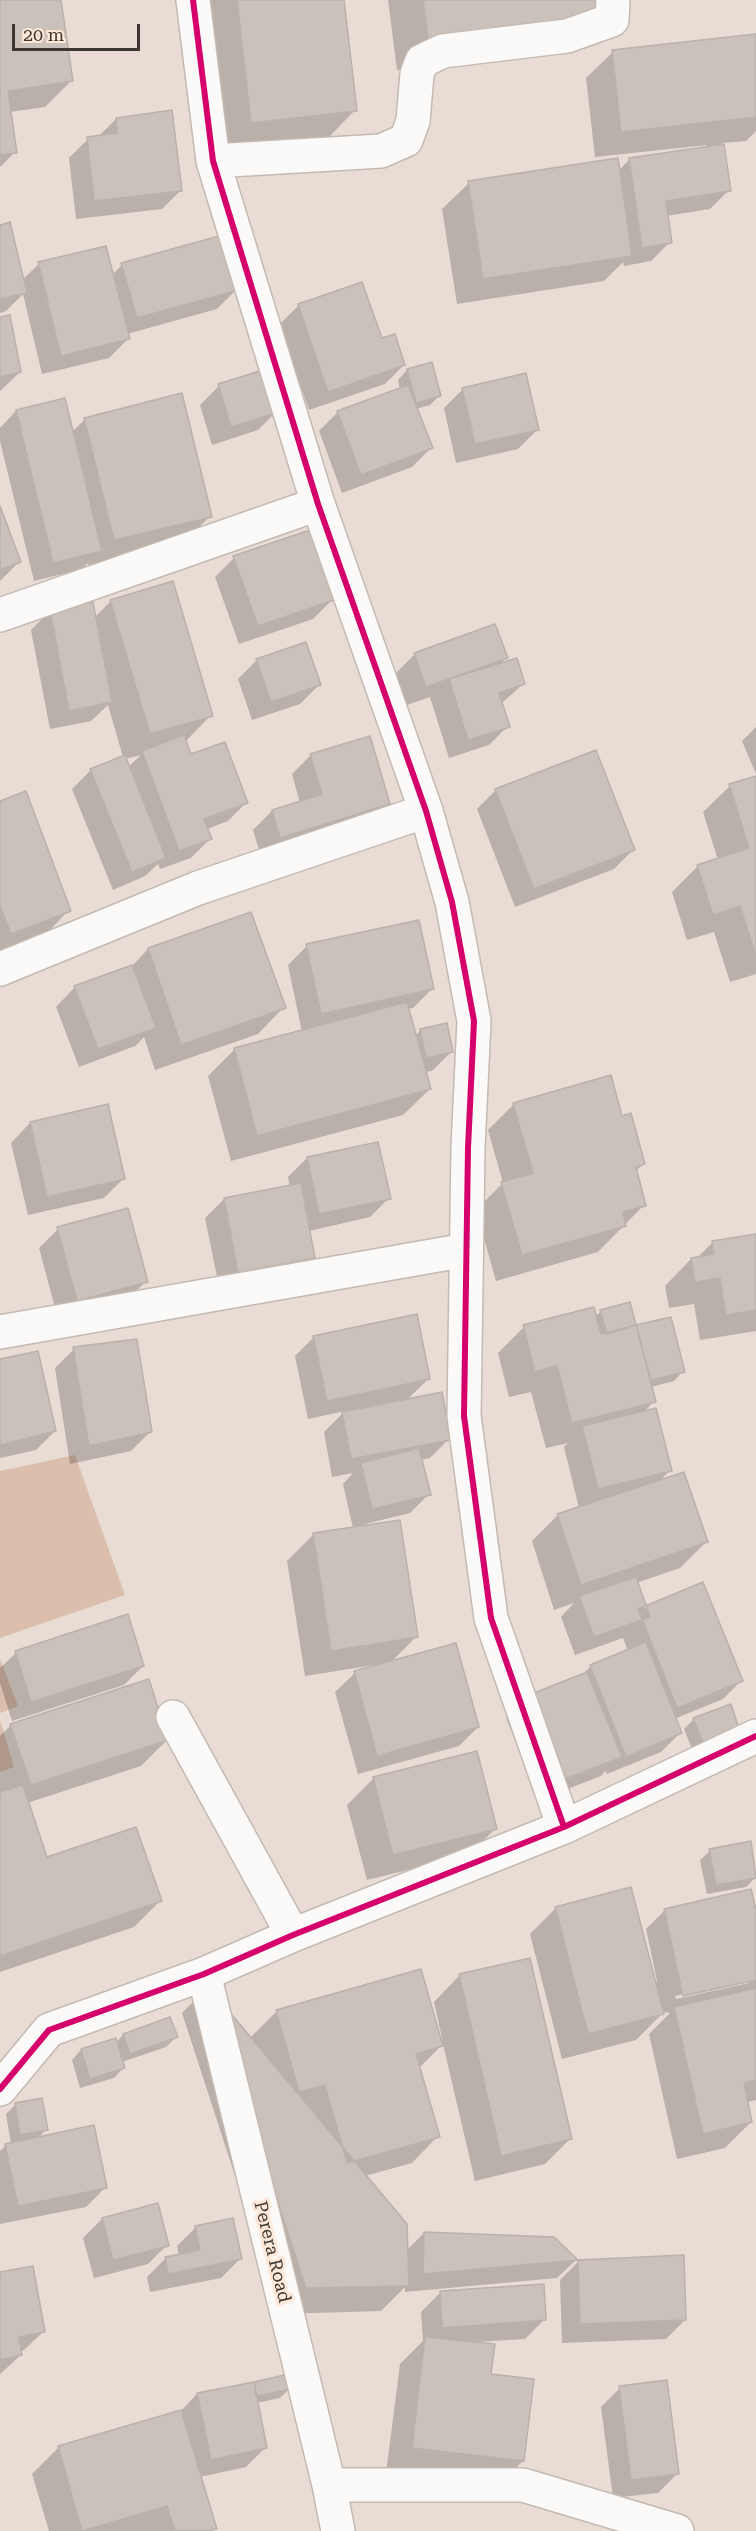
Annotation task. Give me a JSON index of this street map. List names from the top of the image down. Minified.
{"streets":{"street":["Perera Road"]},"scale_bar":"20 m"}
